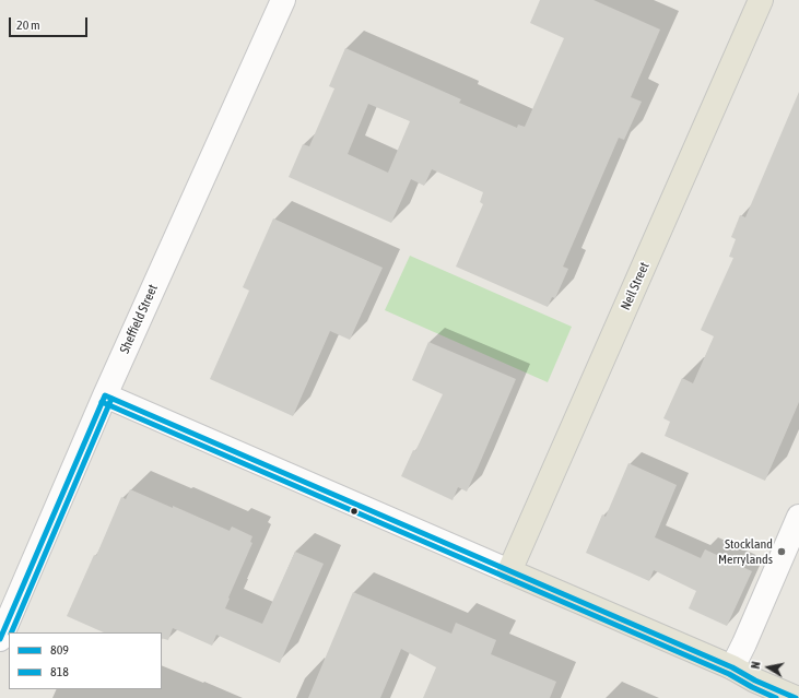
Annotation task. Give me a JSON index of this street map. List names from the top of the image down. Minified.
{"streets":{"main road":["Neil Street"],"street":["Sheffield Street"]},"places":["Stockland Merrylands"],"lines":["transit line 809","transit line 818"],"legend":["809","818"],"scale_bar":"20 m","north":"left"}
